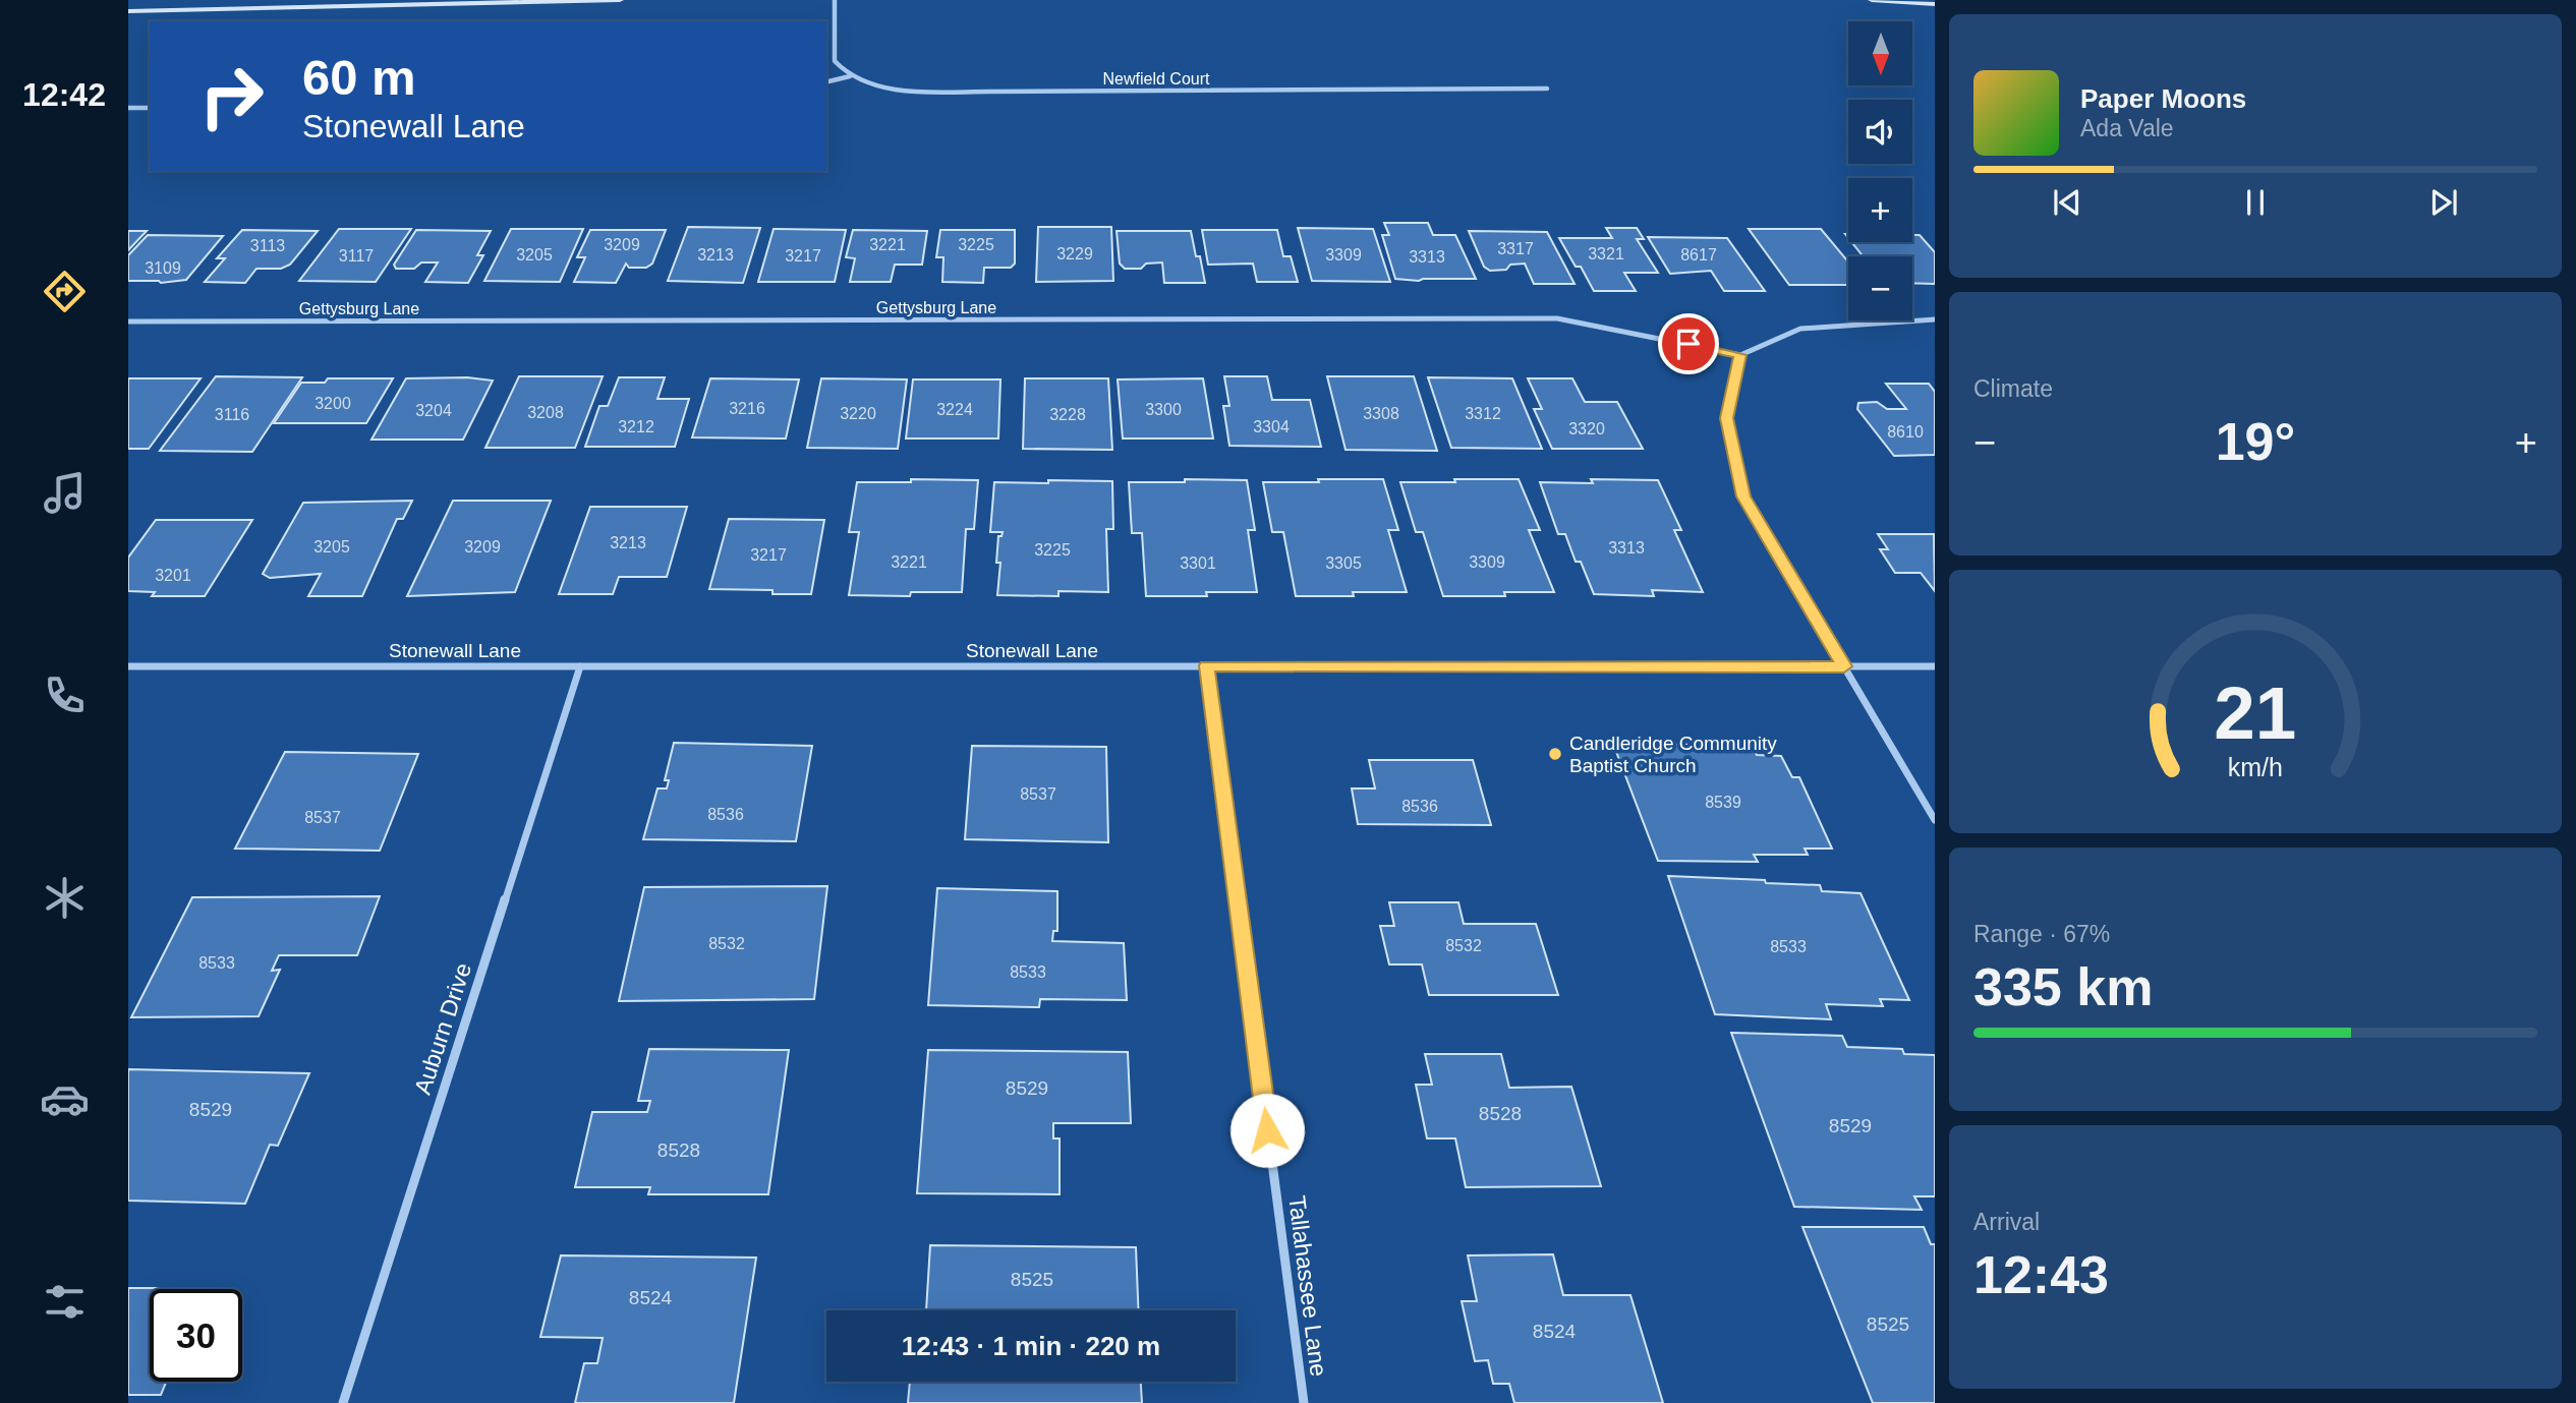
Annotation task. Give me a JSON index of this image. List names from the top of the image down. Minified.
{"streets":{"street":["Newfield Court","Gettysburg Lane","Stonewall Lane","Auburn Drive","Tallahassee Lane"]},"crossings":[["Stonewall Lane","Auburn Drive"],["Stonewall Lane","Tallahassee Lane"]],"places":["Candleridge Community Baptist Church"],"house_numbers":["3209","3221","3225","3113","3317","3229","3321","3205","3213","3309","8617","3117","3217","3313","3109","3200","3216","3224","3300","3204","3208","3220","3308","3312","3116","3228","3212","3304","3320","8610","3213","3205","3209","3313","3225","3217","3221","3309","3301","3305","3201","8537","8539","8536","8536","8537","8532","8532","8533","8533","8533","8529","8529","8528","8529","8528","8525","8524","8525","8524"],"north":"bottom","page":{"tabs":"12:42","map_buttons":["+","−"],"turn":["60 m","Stonewall Lane"],"song":["Paper Moons","Ada Vale"],"tile":["Climate",["Range · 67%","335 km"],["Arrival","12:43"]],"heat":["−","19°","+"],"limit":"30","trip":"12:43 · 1 min · 220 m","gauge":["21","km/h"]}}
